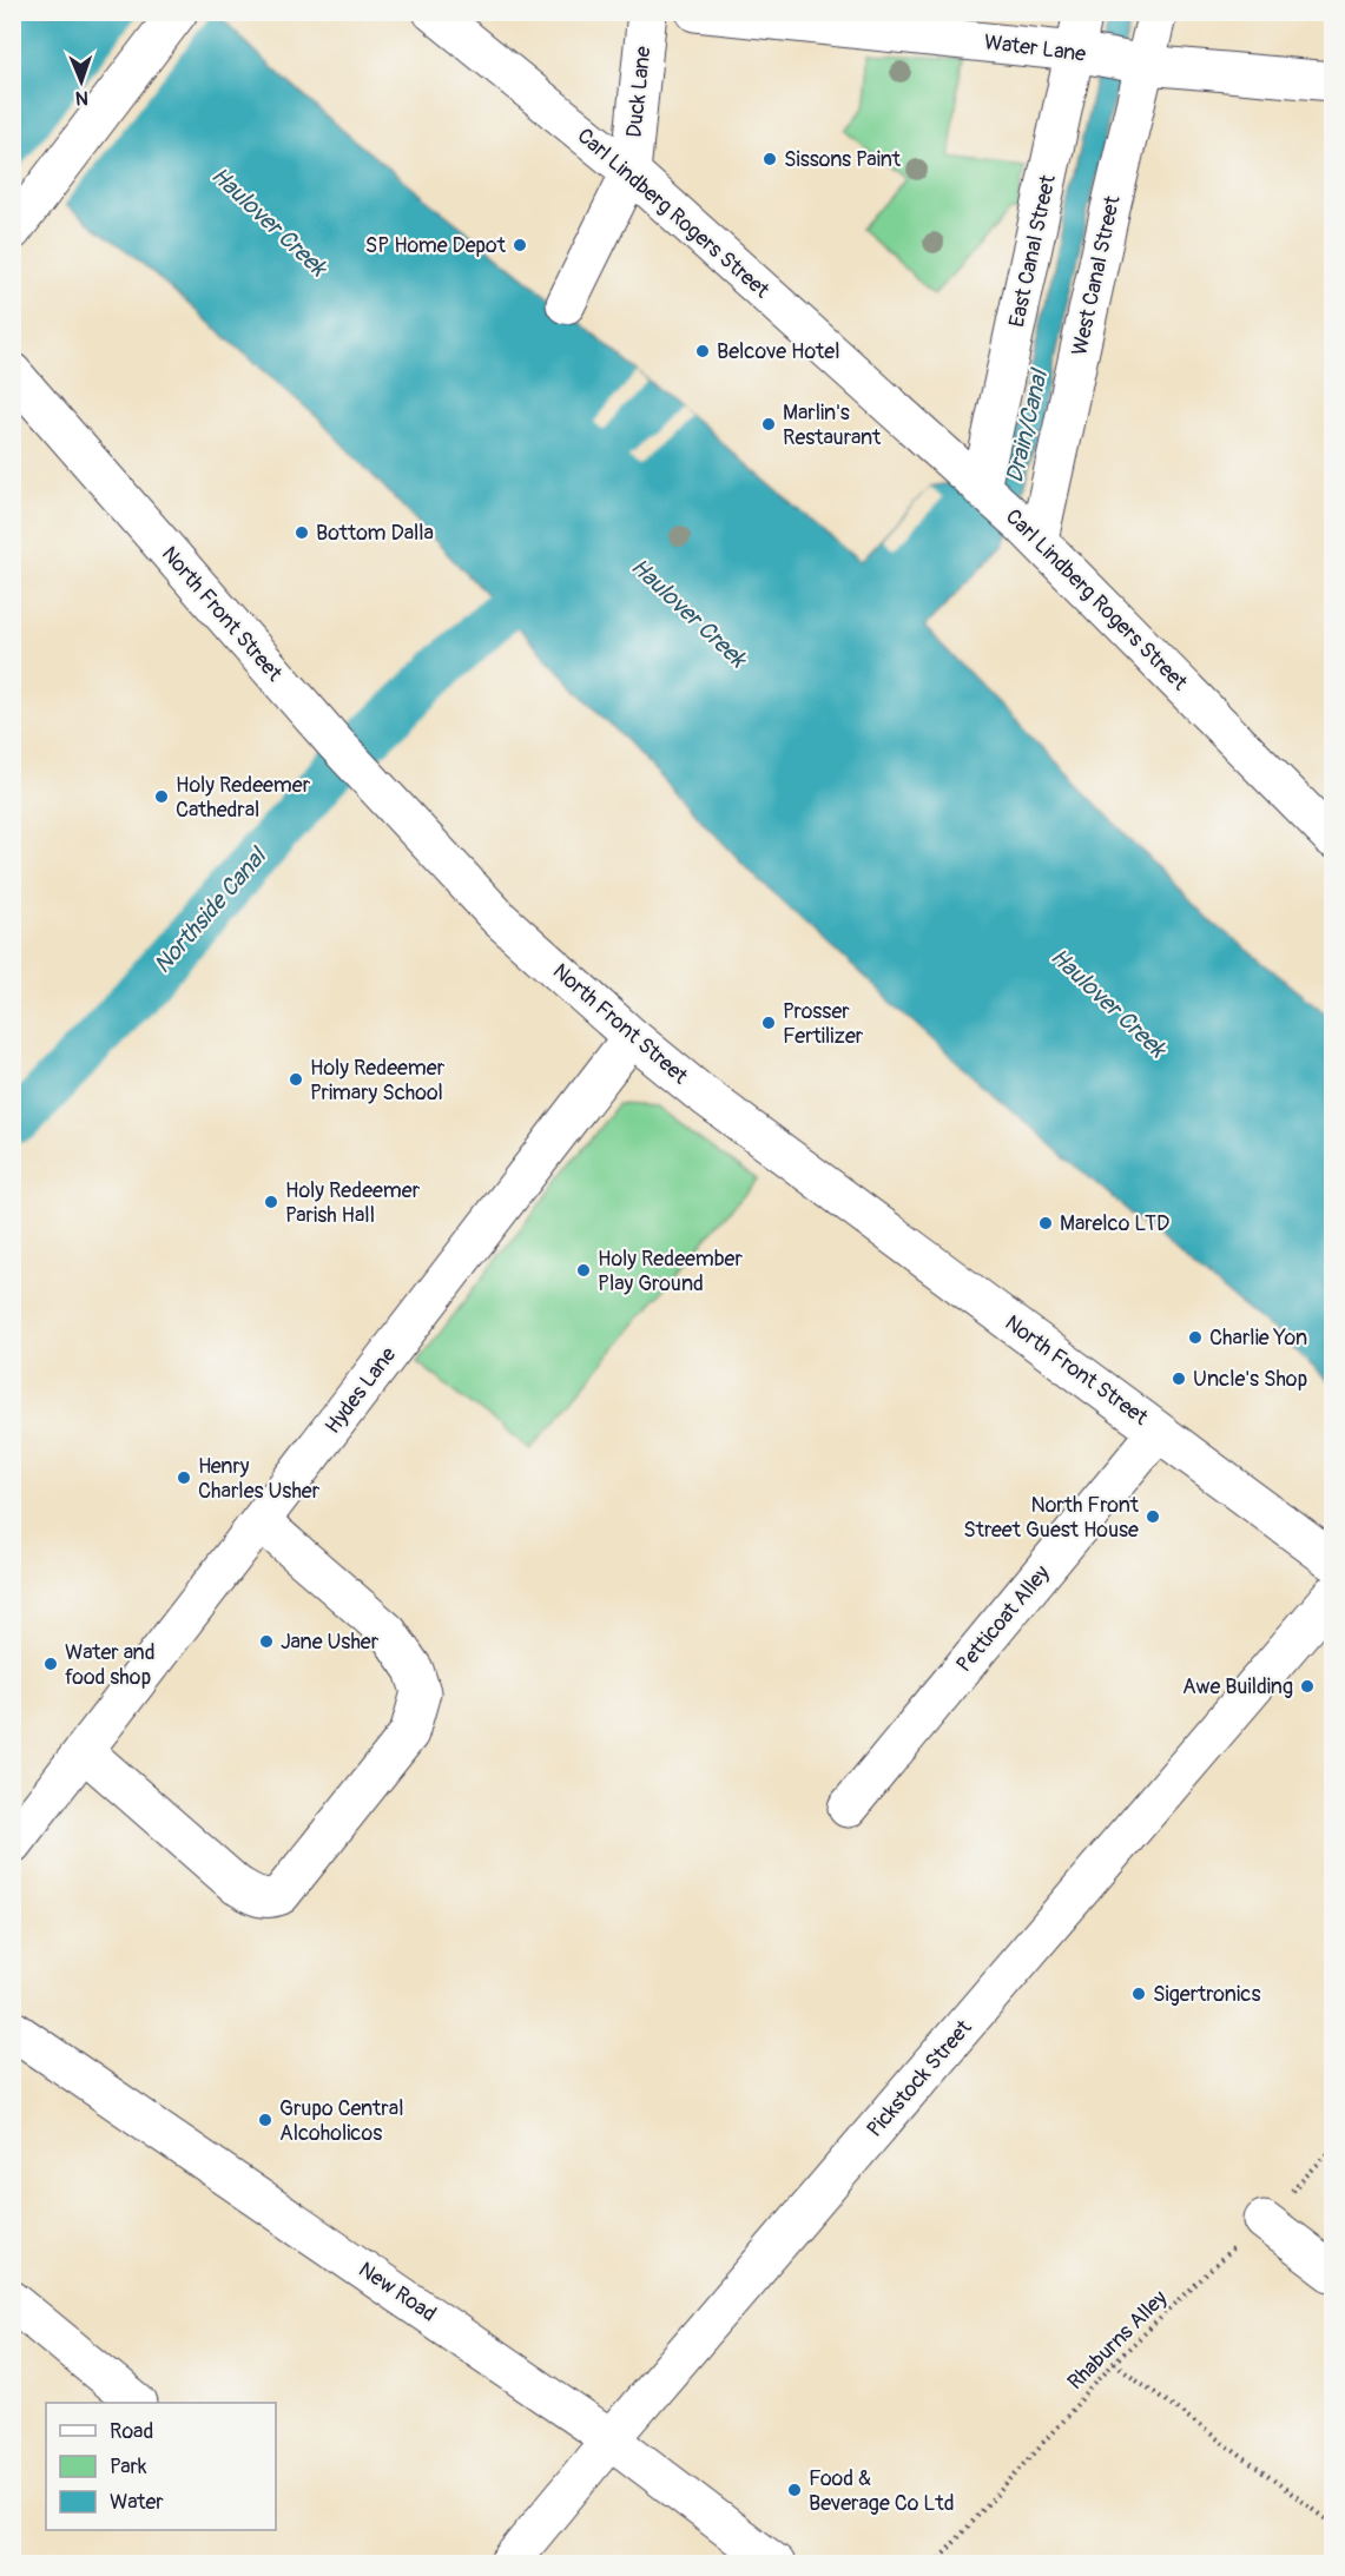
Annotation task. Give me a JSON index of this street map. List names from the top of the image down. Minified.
{"streets":{"street":["Water Lane","Duck Lane","Carl Lindberg Rogers Street","East Canal Street","West Canal Street","North Front Street","Hydes Lane","Petticoat Alley","Pickstock Street","New Road"],"path":["Rhaburns Alley"]},"crossings":[["Water Lane","East Canal Street"],["Water Lane","West Canal Street"],["Duck Lane","Carl Lindberg Rogers Street"],["Carl Lindberg Rogers Street","East Canal Street"],["Carl Lindberg Rogers Street","West Canal Street"],["East Canal Street","West Canal Street"],["North Front Street","Hydes Lane"],["North Front Street","Petticoat Alley"],["Pickstock Street","New Road"]],"water":["Haulover Creek","Drain/Canal","Northside Canal"],"places":["Sissons Paint","SP Home Depot","Belcove Hotel","Marlin's Restaurant","Bottom Dalla","Holy Redeemer Cathedral","Prosser Fertilizer","Holy Redeemer Primary School","Holy Redeemer Parish Hall","Marelco LTD","Holy Redeember Play Ground","Charlie Yon","Uncle's Shop","Henry Charles Usher","North Front Street Guest House","Jane Usher","Water and food shop","Awe Building","Sigertronics","Grupo Central Alcoholicos","Food & Beverage Co Ltd"],"legend":["Road","Park","Water"],"north":"bottom"}
